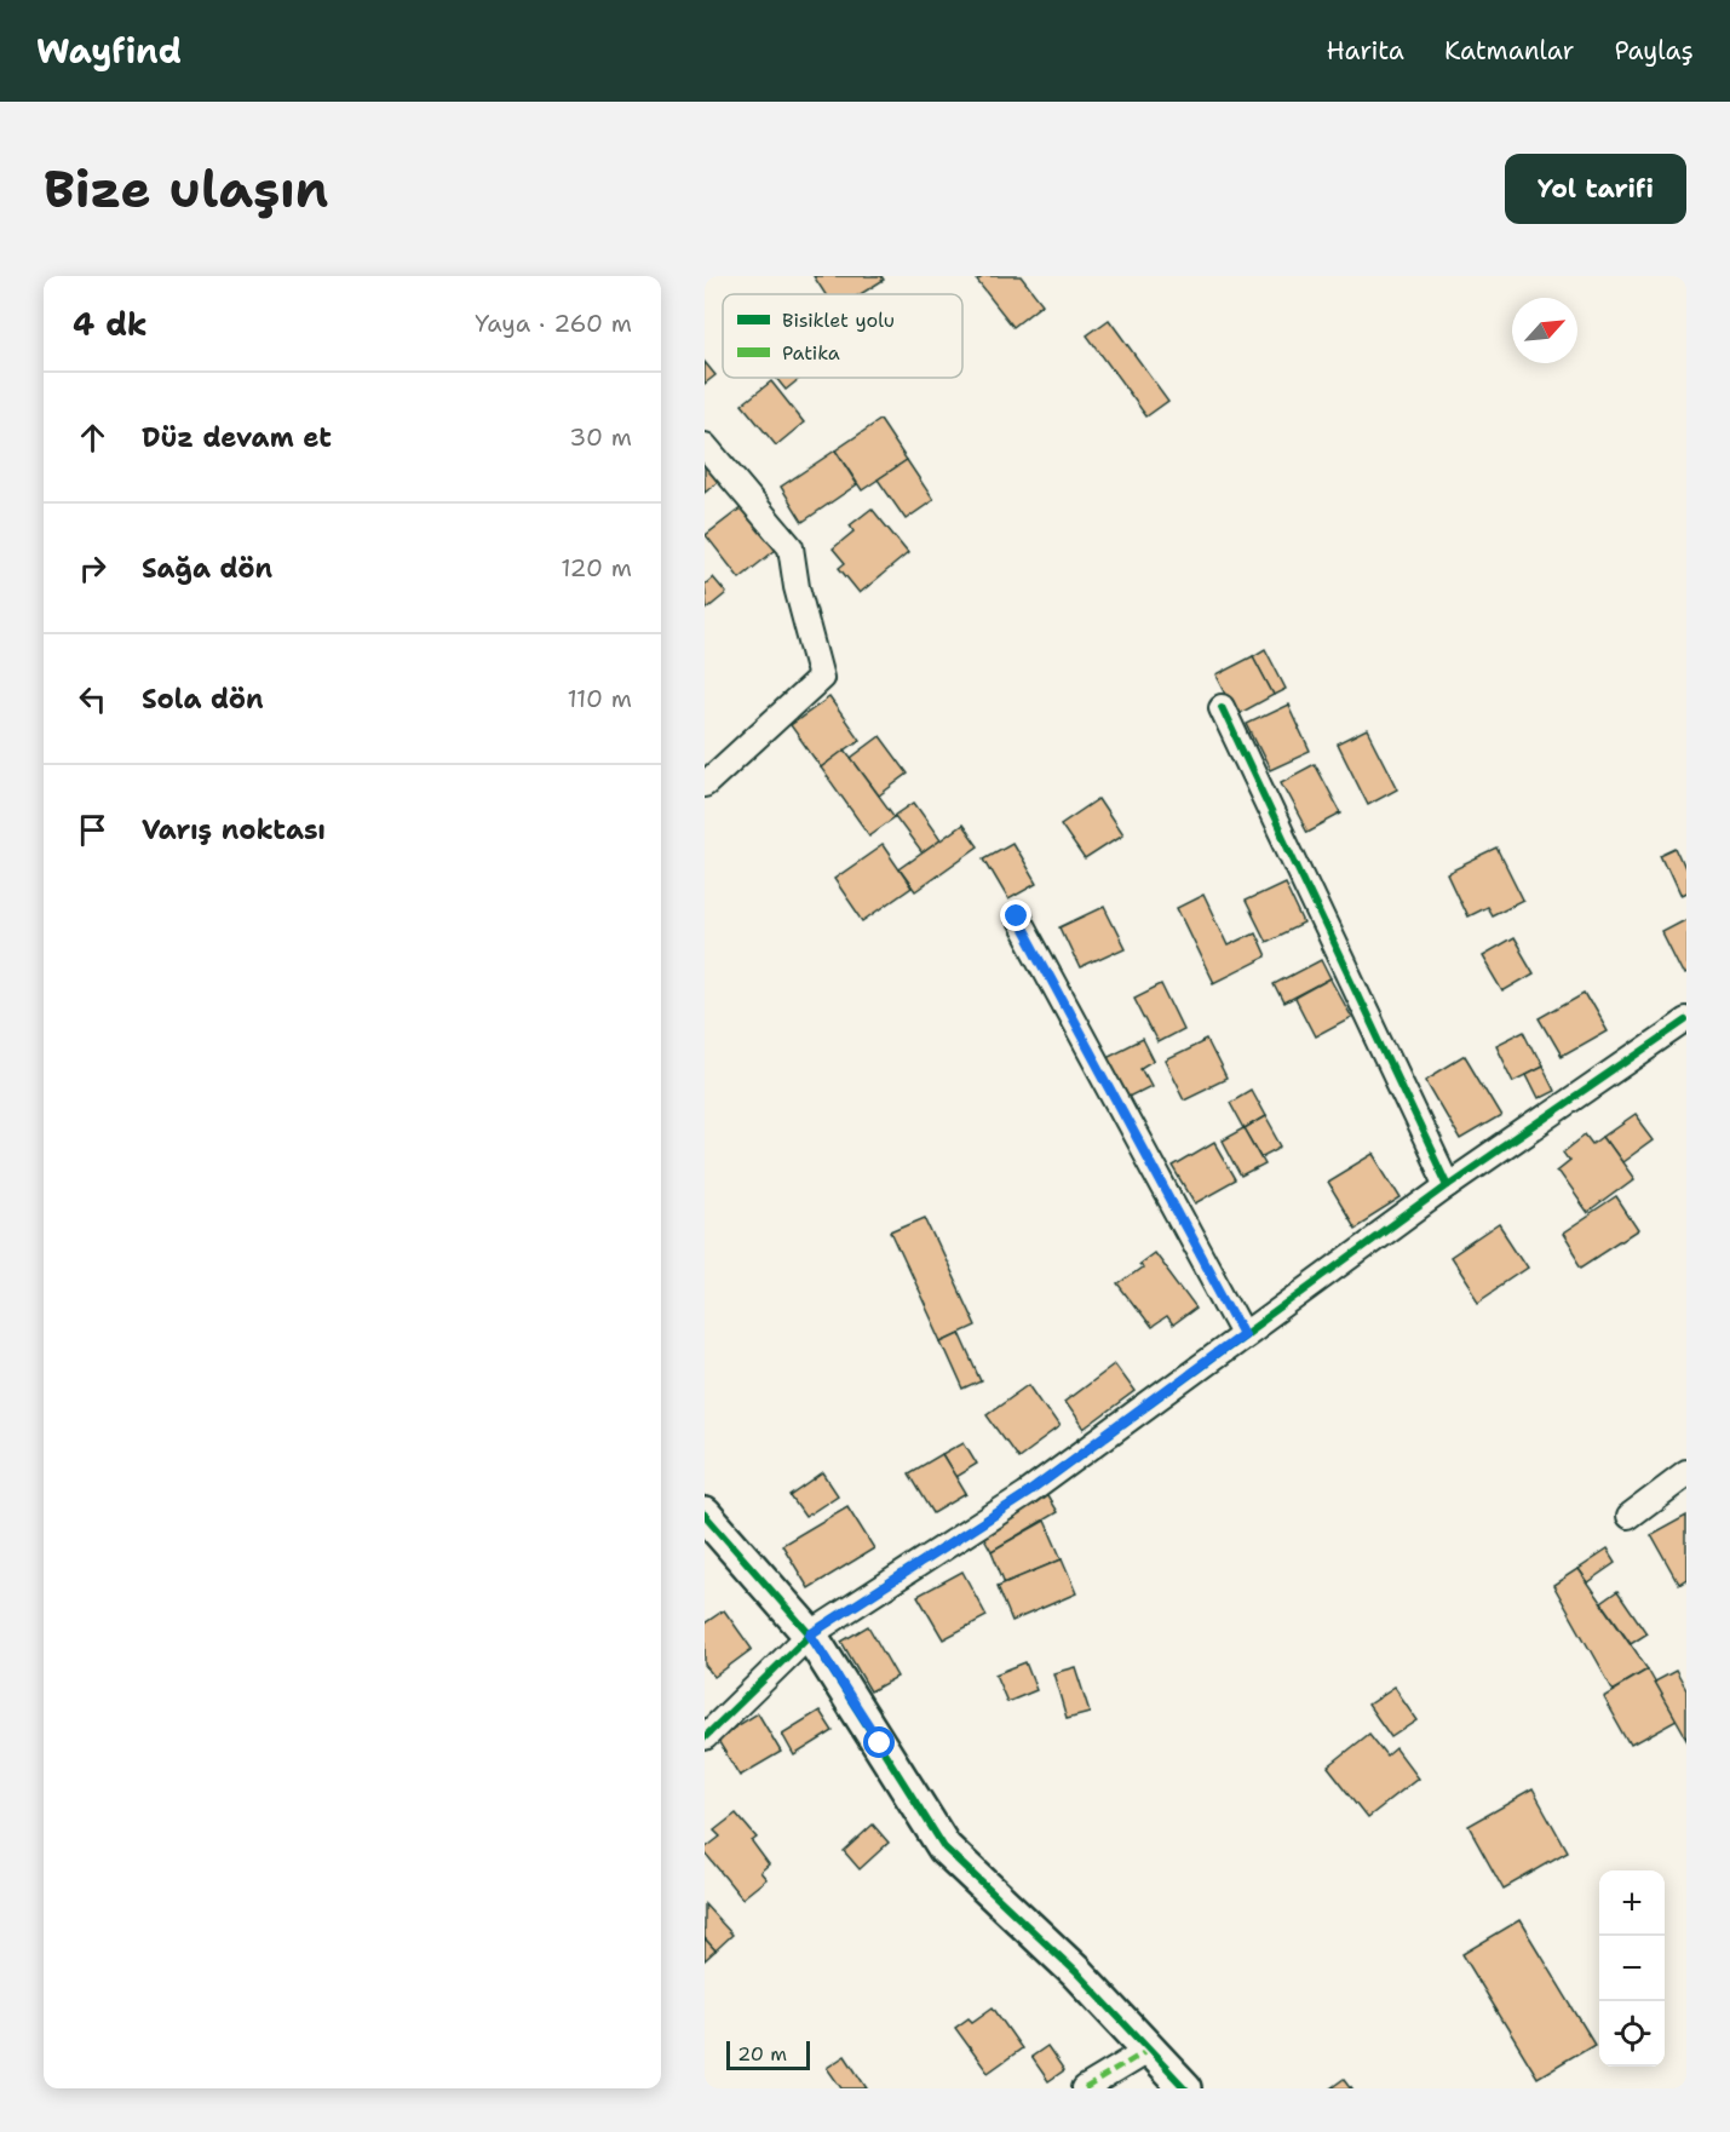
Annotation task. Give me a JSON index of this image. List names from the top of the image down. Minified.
{"legend":["Bisiklet yolu","Patika"],"scale_bar":"20 m","north":"top right","page":{"header":"Wayfind","nav":["Harita","Katmanlar","Paylaş"],"buttons":"Yol tarifi","title":"Bize ulaşın","heading":["4 dk","Yaya · 260 m"],"list":[["Düz devam et","30 m"],["Sağa dön","120 m"],["Sola dön","110 m"],"Varış noktası"],"map_buttons":["+","−"],"scale":"20 m"}}
